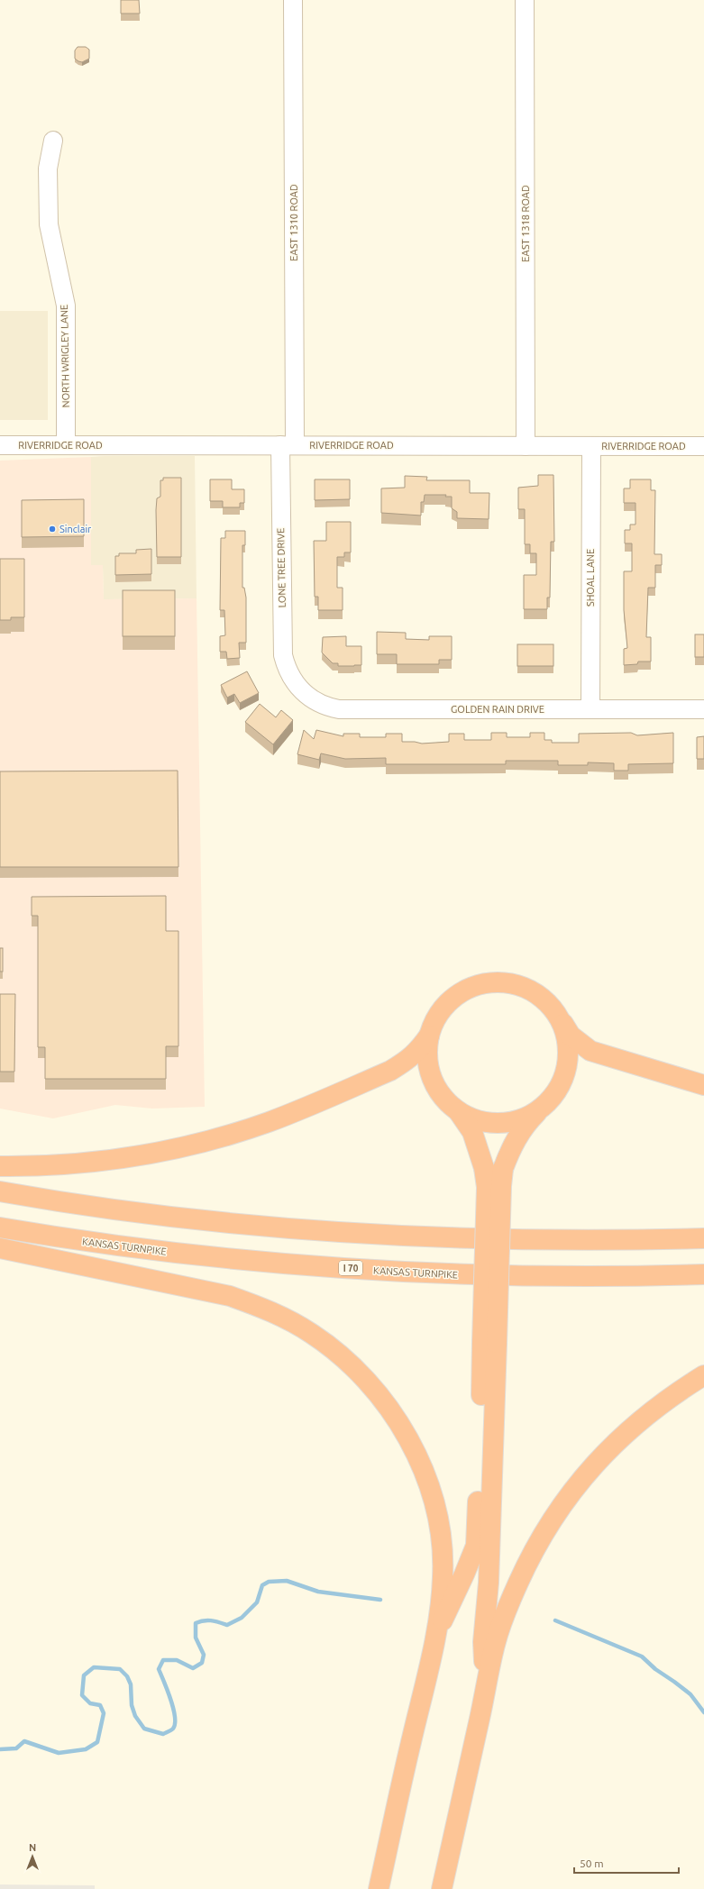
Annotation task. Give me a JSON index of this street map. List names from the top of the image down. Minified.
{"streets":{"highway":["KANSAS TURNPIKE","I 70"],"street":["EAST 1310 ROAD","EAST 1318 ROAD","NORTH WRIGLEY LANE","RIVERRIDGE ROAD","LONE TREE DRIVE","SHOAL LANE","GOLDEN RAIN DRIVE"]},"crossings":[["EAST 1310 ROAD","RIVERRIDGE ROAD"],["EAST 1310 ROAD","LONE TREE DRIVE"],["EAST 1318 ROAD","RIVERRIDGE ROAD"],["NORTH WRIGLEY LANE","RIVERRIDGE ROAD"],["RIVERRIDGE ROAD","LONE TREE DRIVE"],["RIVERRIDGE ROAD","SHOAL LANE"],["LONE TREE DRIVE","GOLDEN RAIN DRIVE"],["SHOAL LANE","GOLDEN RAIN DRIVE"]],"places":["Sinclair"],"scale_bar":"50 m","north":"top"}
